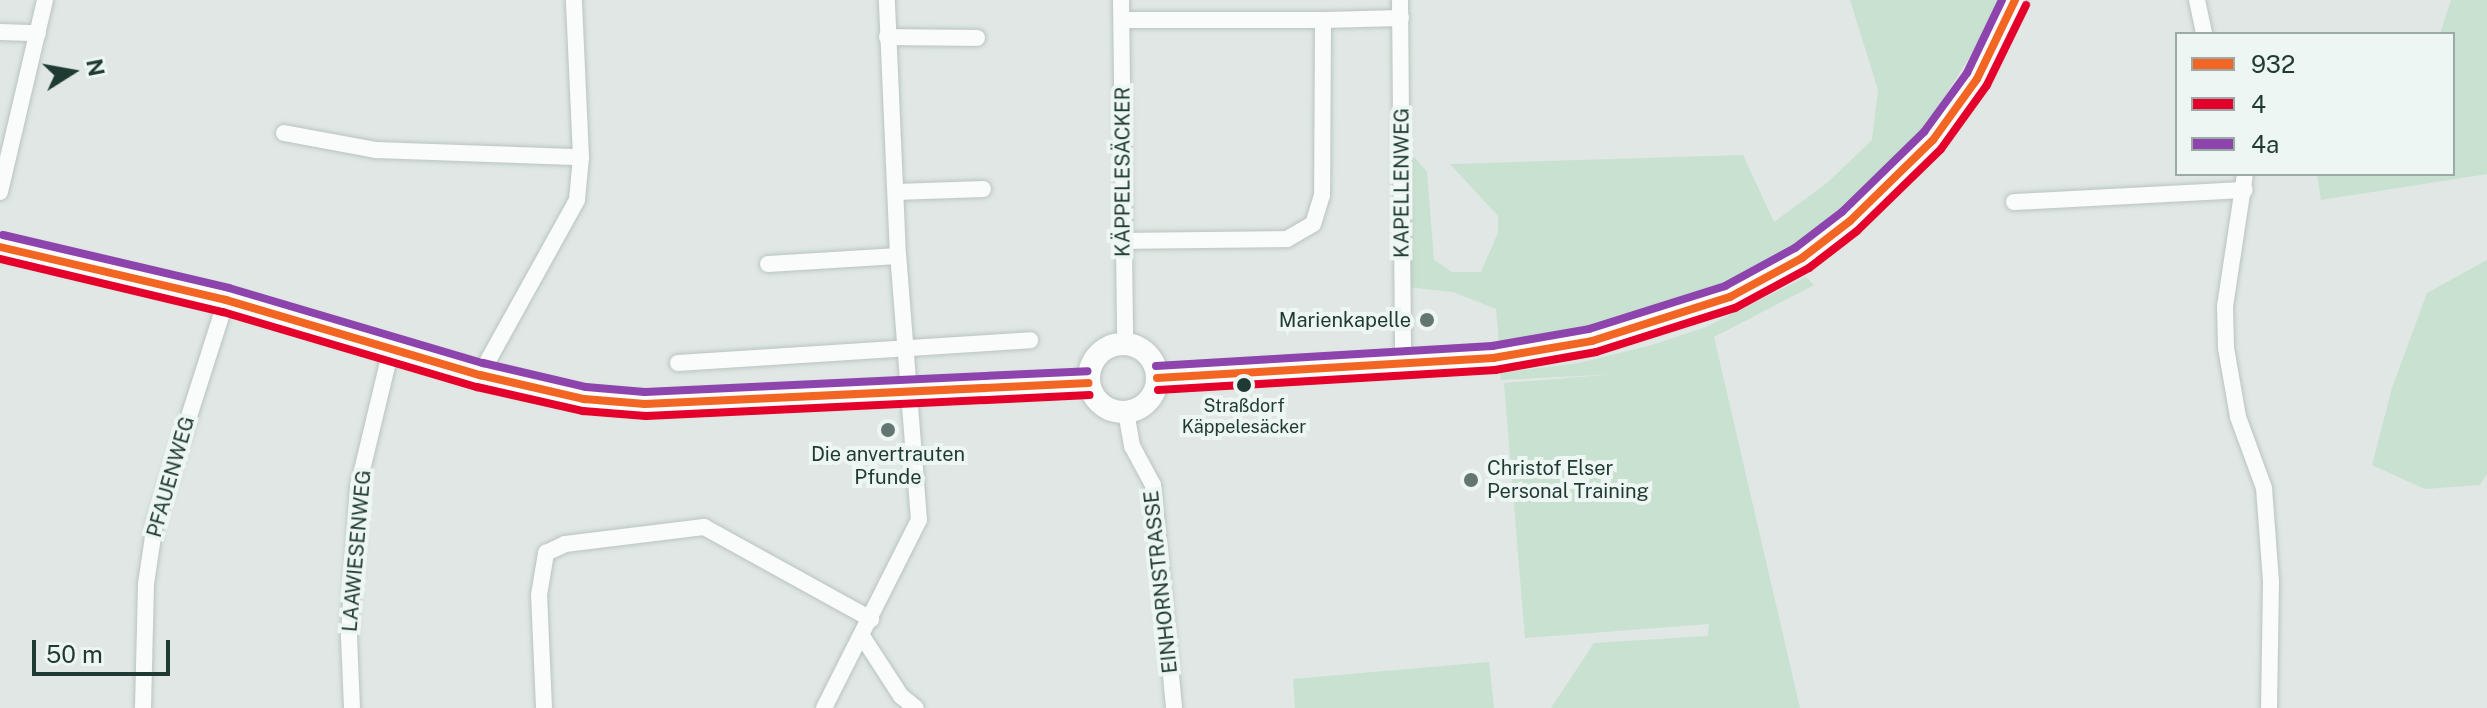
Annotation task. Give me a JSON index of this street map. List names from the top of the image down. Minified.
{"streets":{"street":["KÄPPELESÄCKER","KAPELLENWEG","PFAUENWEG","LAAWIESENWEG","EINHORNSTRASSE"]},"crossings":[["KÄPPELESÄCKER","EINHORNSTRASSE"]],"places":["Marienkapelle","Straßdorf Käppelesäcker","Die anvertrauten Pfunde","Christof Elser Personal Training"],"lines":["transit line 932","transit line 4a","transit line 4"],"legend":["932","4","4a"],"scale_bar":"50 m","north":"right"}
